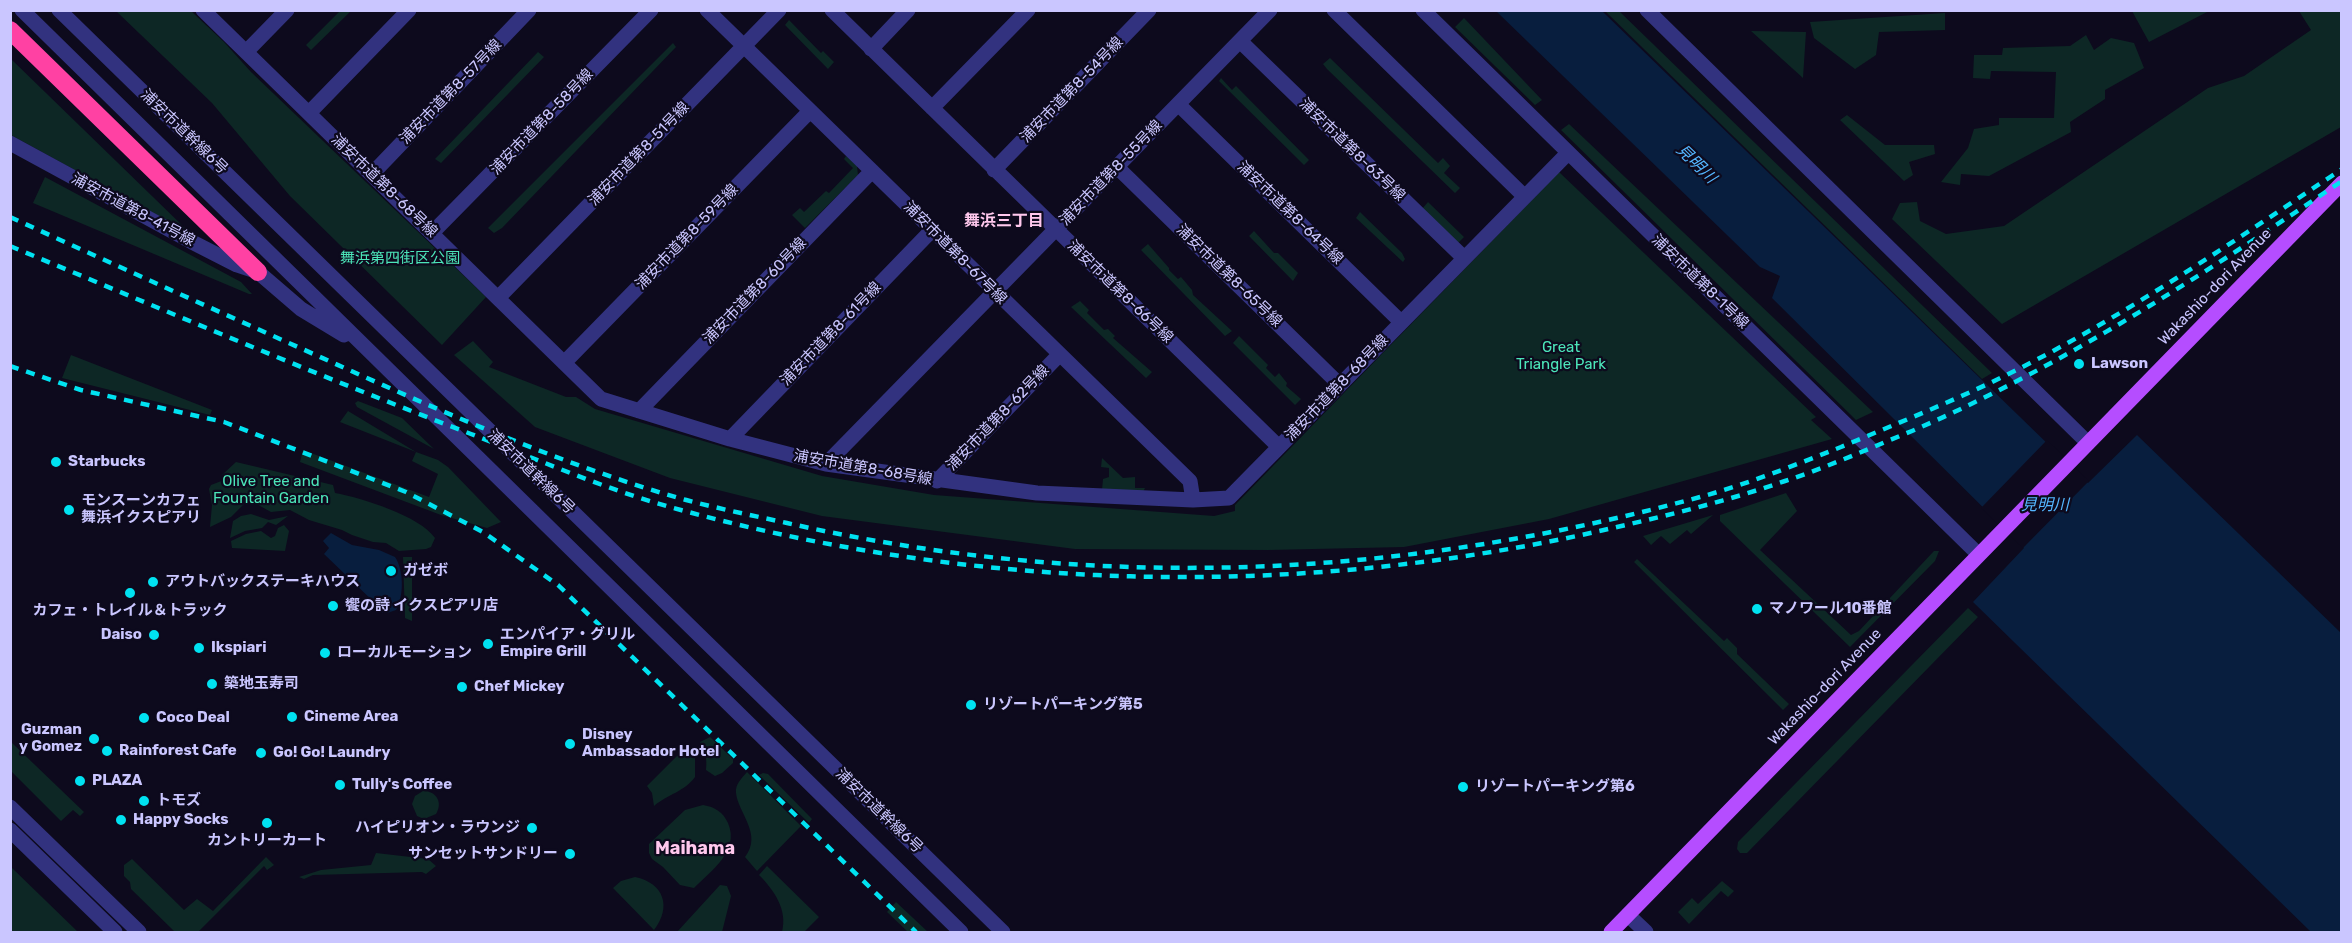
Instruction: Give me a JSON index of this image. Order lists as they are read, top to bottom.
{
  "streets": {
    "main road": ["Wakashio-dori Avenue"],
    "street": [
      "浦安市道第8-54号線",
      "浦安市道第8-57号線",
      "浦安市道第8-58号線",
      "浦安市道幹線6号",
      "浦安市道第8-63号線",
      "浦安市道第8-51号線",
      "浦安市道第8-55号線",
      "浦安市道第8-68号線",
      "浦安市道第8-41号線",
      "浦安市道第8-64号線",
      "浦安市道第8-59号線",
      "浦安市道第8-67号線",
      "浦安市道第8-65号線",
      "浦安市道第8-1号線",
      "浦安市道第8-60号線",
      "浦安市道第8-66号線",
      "浦安市道第8-61号線",
      "浦安市道第8-62号線"
    ]
  },
  "crossings": [
    ["浦安市道第8-54号線", "浦安市道第8-66号線"],
    ["浦安市道第8-57号線", "浦安市道第8-68号線"],
    ["浦安市道第8-58号線", "浦安市道第8-68号線"],
    ["浦安市道第8-63号線", "浦安市道第8-55号線"],
    ["浦安市道第8-63号線", "浦安市道第8-68号線"],
    ["浦安市道第8-51号線", "浦安市道第8-68号線"],
    ["浦安市道第8-51号線", "浦安市道第8-67号線"],
    ["浦安市道第8-55号線", "浦安市道第8-68号線"],
    ["浦安市道第8-55号線", "浦安市道第8-64号線"],
    ["浦安市道第8-55号線", "浦安市道第8-67号線"],
    ["浦安市道第8-55号線", "浦安市道第8-65号線"],
    ["浦安市道第8-55号線", "浦安市道第8-66号線"],
    ["浦安市道第8-68号線", "浦安市道第8-64号線"],
    ["浦安市道第8-68号線", "浦安市道第8-59号線"],
    ["浦安市道第8-68号線", "浦安市道第8-67号線"],
    ["浦安市道第8-68号線", "浦安市道第8-65号線"],
    ["浦安市道第8-68号線", "浦安市道第8-1号線"],
    ["浦安市道第8-68号線", "浦安市道第8-60号線"],
    ["浦安市道第8-68号線", "浦安市道第8-66号線"],
    ["浦安市道第8-68号線", "浦安市道第8-61号線"],
    ["浦安市道第8-68号線", "浦安市道第8-62号線"],
    ["浦安市道第8-59号線", "浦安市道第8-67号線"],
    ["浦安市道第8-67号線", "浦安市道第8-60号線"],
    ["浦安市道第8-67号線", "浦安市道第8-61号線"],
    ["浦安市道第8-67号線", "浦安市道第8-62号線"],
    ["浦安市道第8-1号線", "Wakashio-dori Avenue"]
  ],
  "districts": ["舞浜三丁目", "Maihama"],
  "water": ["見明川"],
  "parks": ["舞浜第四街区公園", "Great Triangle Park", "Olive Tree and Fountain Garden"],
  "places": [
    "Lawson",
    "Starbucks",
    "モンスーンカフェ 舞浜イクスピアリ",
    "ガゼボ",
    "アウトバックステーキハウス",
    "カフェ・トレイル＆トラック",
    "饗の詩 イクスピアリ店",
    "マノワール10番館",
    "Daiso",
    "エンパイア・グリル Empire Grill",
    "Ikspiari",
    "ローカルモーション",
    "築地玉寿司",
    "Chef Mickey",
    "リゾートパーキング第5",
    "Cineme Area",
    "Coco Deal",
    "Guzman y Gomez",
    "Disney Ambassador Hotel",
    "Rainforest Cafe",
    "Go! Go! Laundry",
    "PLAZA",
    "Tully's Coffee",
    "リゾートパーキング第6",
    "トモズ",
    "Happy Socks",
    "カントリーカート",
    "ハイピリオン・ラウンジ",
    "サンセットサンドリー"
  ]
}
